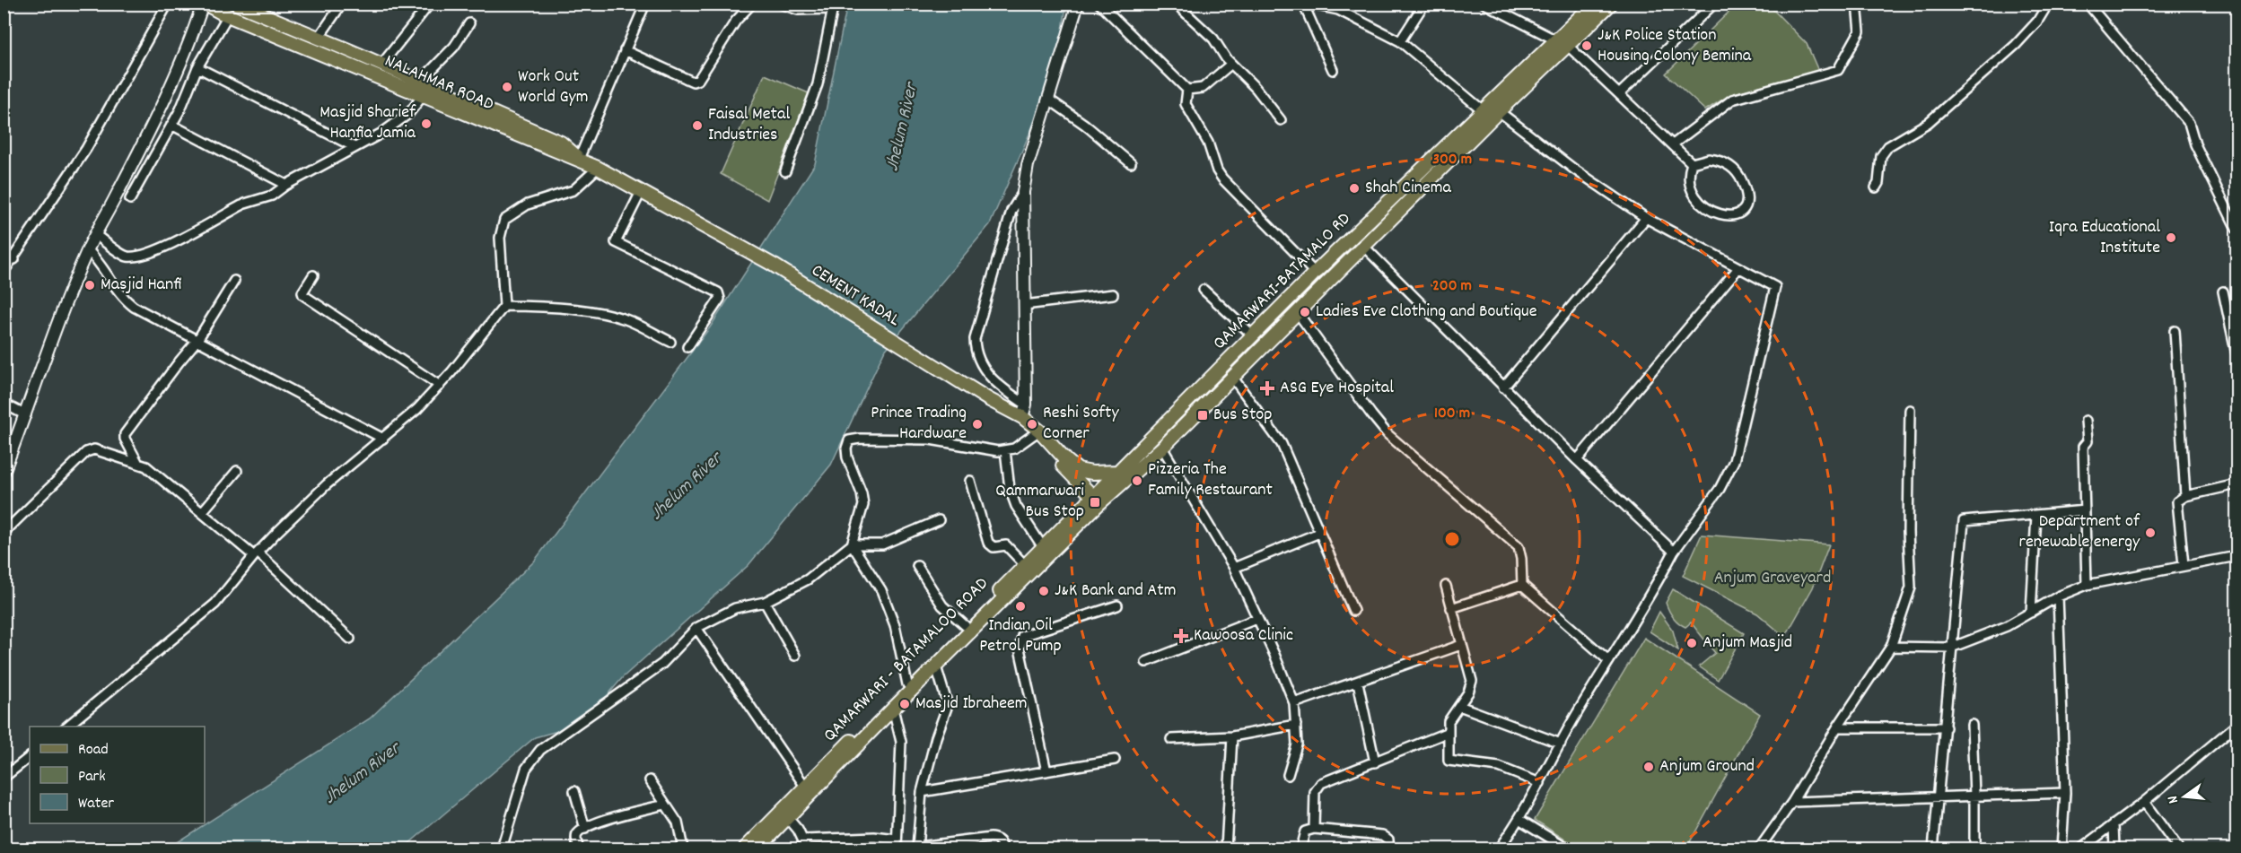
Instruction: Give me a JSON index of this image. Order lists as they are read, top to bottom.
{
  "streets": {
    "main road": [
      "NALAHMAR ROAD",
      "QAMARWARI-BATAMALO RD",
      "CEMENT KADAL",
      "QAMARWARI - BATAMALOO ROAD"
    ]
  },
  "crossings": [
    ["NALAHMAR ROAD", "CEMENT KADAL"],
    ["QAMARWARI-BATAMALO RD", "QAMARWARI - BATAMALOO ROAD"]
  ],
  "water": ["Jhelum River"],
  "parks": ["Anjum Graveyard"],
  "places": {
    "other": [
      "J&K Police Station Housing Colony Bemina",
      "Work Out World Gym",
      "Masjid Sharief Hanfia Jamia",
      "Faisal Metal Industries",
      "Shah Cinema",
      "Iqra Educational Institute",
      "Masjid Hanfi",
      "Ladies Eve Clothing and Boutique",
      "Prince Trading Hardware",
      "Reshi Softy Corner",
      "Pizzeria The Family Restaurant",
      "Department of renewable energy",
      "J&K Bank and Atm",
      "Indian Oil Petrol Pump",
      "Anjum Masjid",
      "Masjid Ibraheem",
      "Anjum Ground"
    ],
    "health": ["ASG Eye Hospital", "Kawoosa Clinic"],
    "transit": ["Bus Stop", "Qammarwari Bus Stop"]
  },
  "legend": ["Road", "Park", "Water"],
  "north": "left",
  "rings": ["300 m", "200 m", "100 m"]
}
